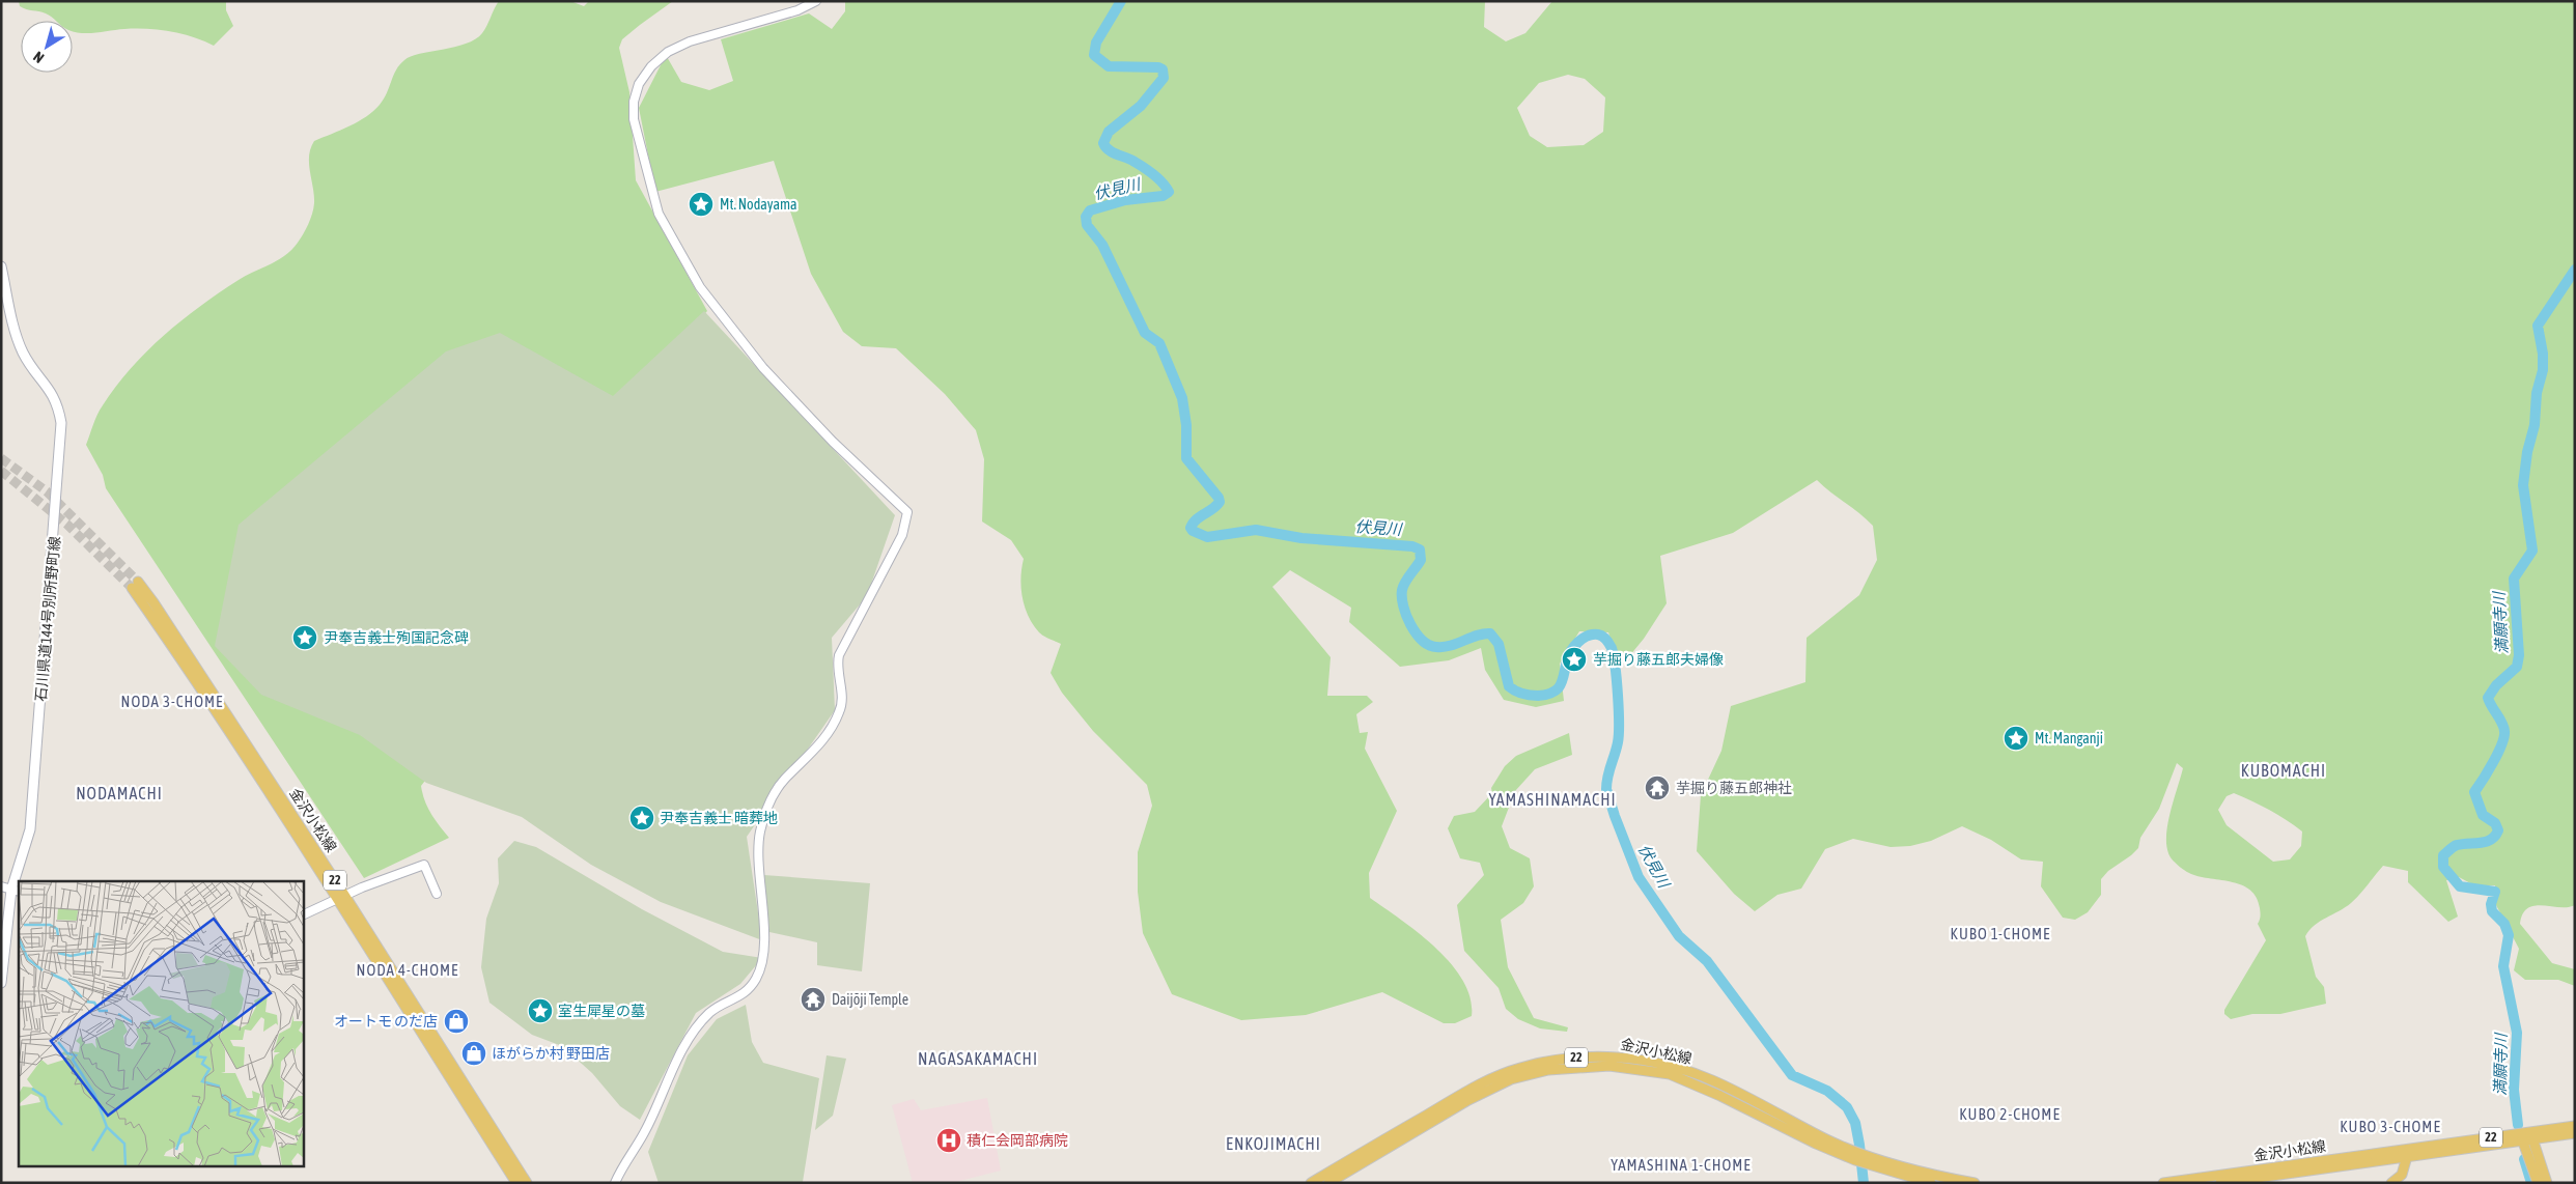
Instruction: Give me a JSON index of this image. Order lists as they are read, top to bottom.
{
  "streets": {
    "main road": ["石川県道144号別所野町線", "金沢小松線", "22"]
  },
  "crossings": [
    ["金沢小松線", "22"]
  ],
  "districts": [
    "NODA 3-CHOME",
    "KUBOMACHI",
    "NODAMACHI",
    "YAMASHINAMACHI",
    "KUBO 1-CHOME",
    "NODA 4-CHOME",
    "NAGASAKAMACHI",
    "KUBO 2-CHOME",
    "KUBO 3-CHOME",
    "ENKOJIMACHI",
    "YAMASHINA 1-CHOME"
  ],
  "water": ["伏見川", "満願寺川"],
  "places": {
    "place": [
      "Mt. Nodayama",
      "尹奉吉義士殉国記念碑",
      "芋掘り藤五郎夫婦像",
      "Mt. Manganji",
      "尹奉吉義士 暗葬地",
      "室生犀星の墓"
    ],
    "temple": ["芋掘り藤五郎神社", "Daijōji Temple"],
    "shop": ["オートモ のだ店", "ほがらか村 野田店"],
    "hospital": ["積仁会岡部病院"]
  },
  "north": "bottom left"
}
